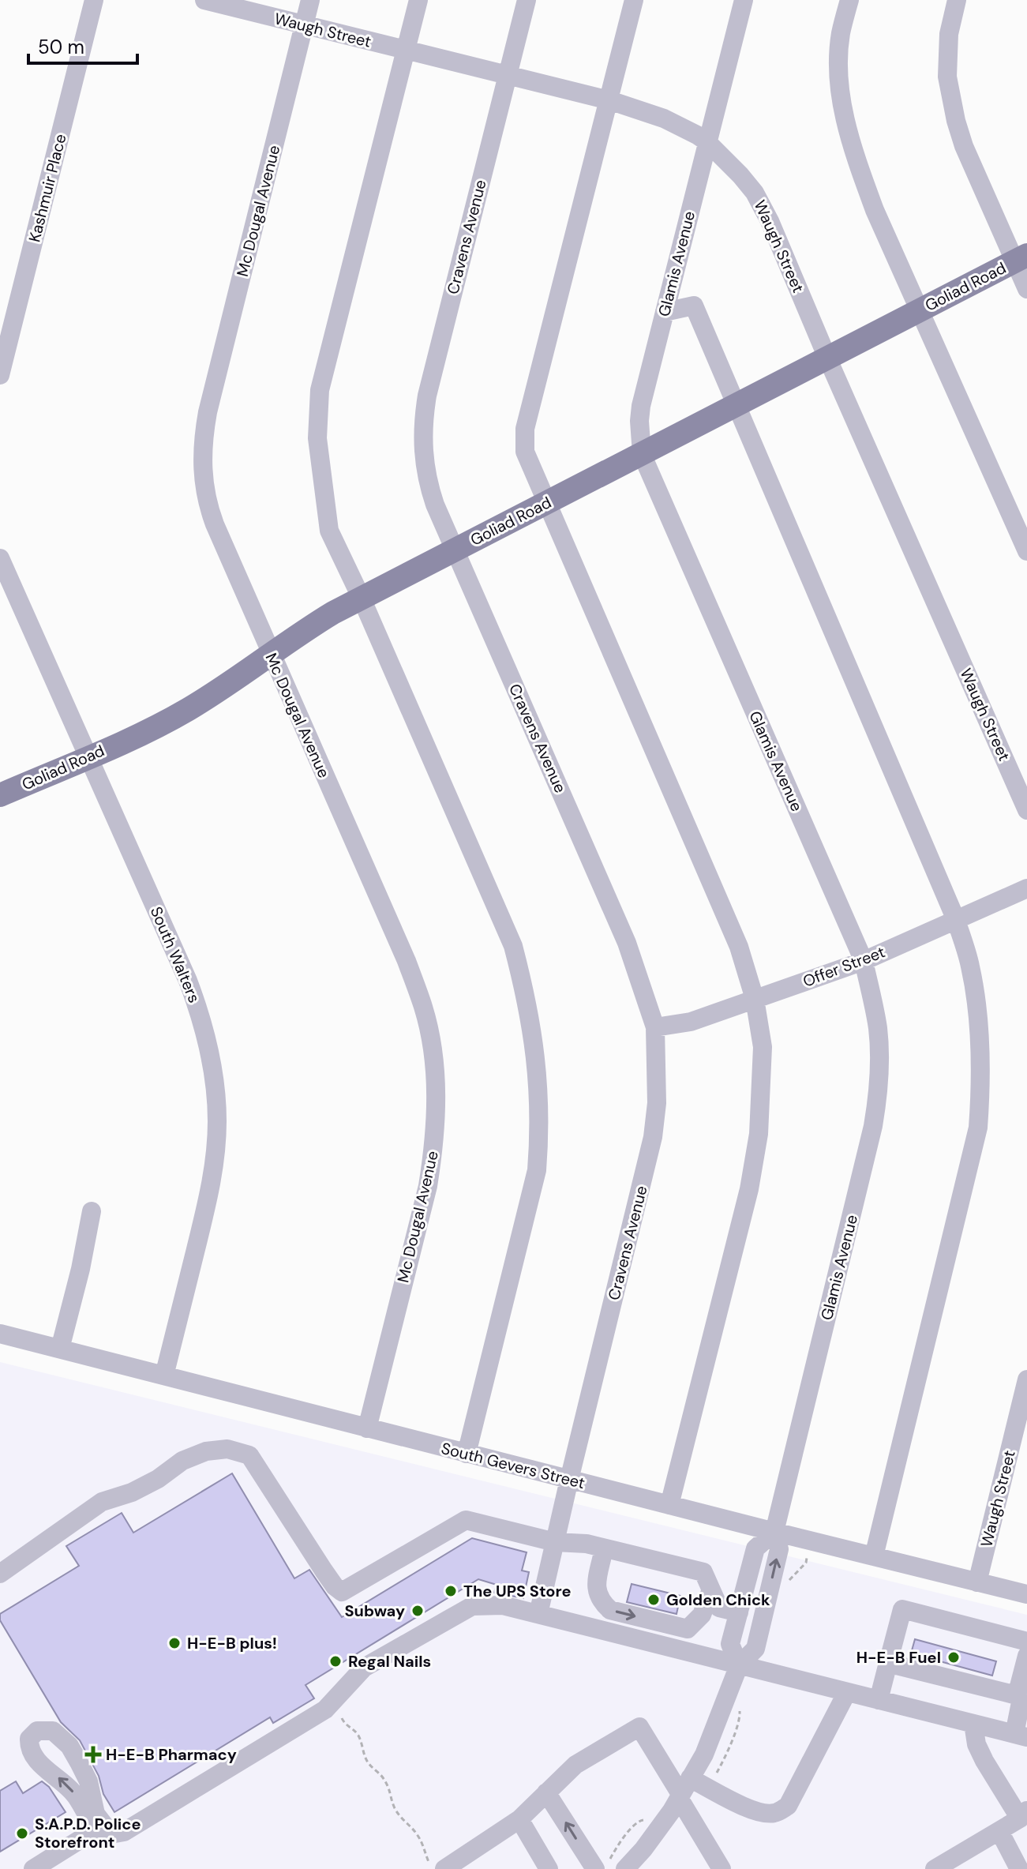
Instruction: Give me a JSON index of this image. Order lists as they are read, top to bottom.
{
  "streets": {
    "main road": ["Goliad Road"],
    "street": [
      "Waugh Street",
      "Kashmuir Place",
      "Mc Dougal Avenue",
      "Cravens Avenue",
      "Glamis Avenue",
      "South Walters",
      "Offer Street",
      "South Gevers Street"
    ]
  },
  "crossings": [
    ["Waugh Street", "Mc Dougal Avenue"],
    ["Waugh Street", "Cravens Avenue"],
    ["Waugh Street", "Glamis Avenue"],
    ["Waugh Street", "Goliad Road"],
    ["Waugh Street", "South Gevers Street"],
    ["Mc Dougal Avenue", "Goliad Road"],
    ["Mc Dougal Avenue", "South Gevers Street"],
    ["Cravens Avenue", "Goliad Road"],
    ["Cravens Avenue", "Offer Street"],
    ["Cravens Avenue", "South Gevers Street"],
    ["Glamis Avenue", "Goliad Road"],
    ["Glamis Avenue", "Offer Street"],
    ["Glamis Avenue", "South Gevers Street"],
    ["Goliad Road", "South Walters"],
    ["South Walters", "South Gevers Street"]
  ],
  "places": {
    "other": [
      "The UPS Store",
      "Golden Chick",
      "Subway",
      "H-E-B plus!",
      "H-E-B Fuel",
      "Regal Nails",
      "S.A.P.D. Police Storefront"
    ],
    "health": ["H-E-B Pharmacy"]
  },
  "scale_bar": "50 m"
}
